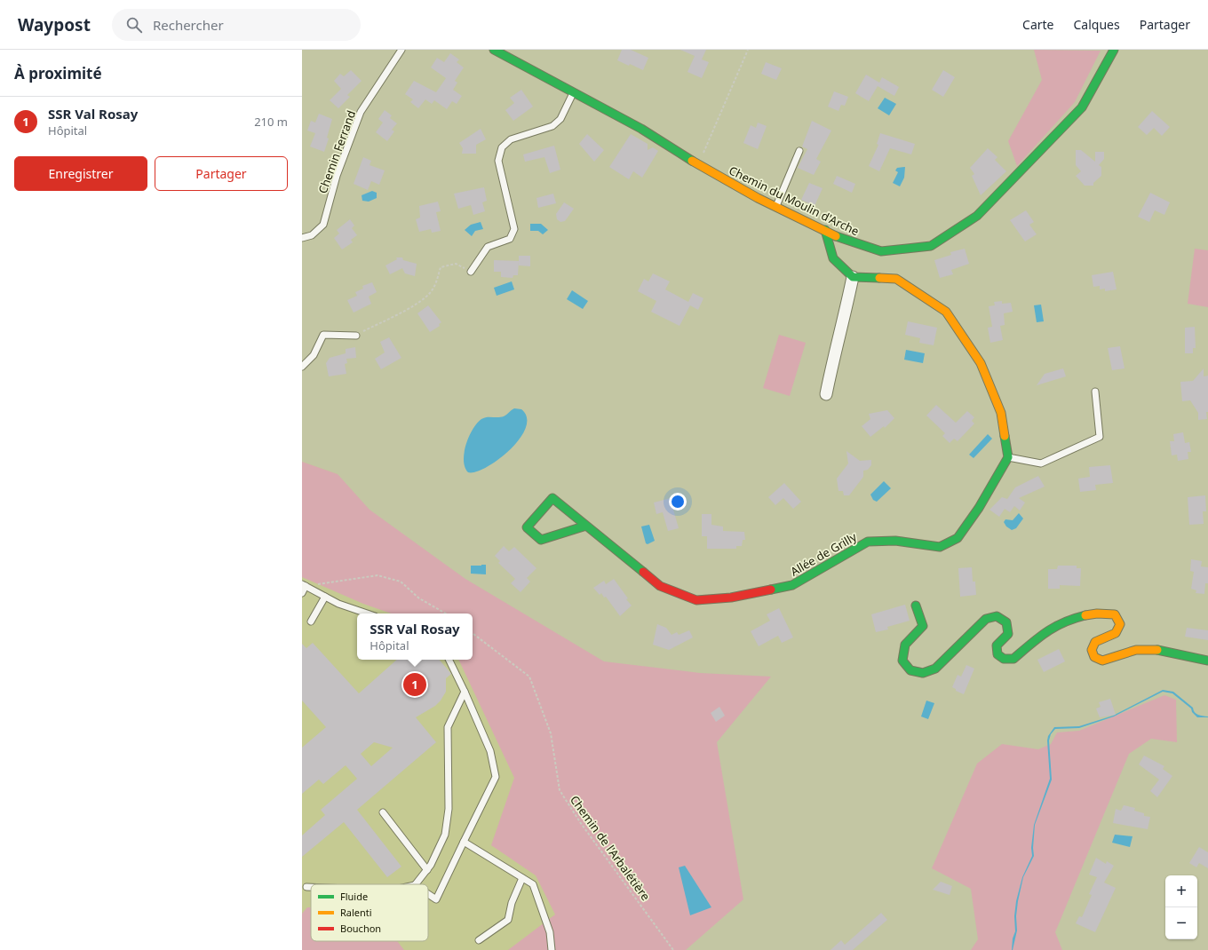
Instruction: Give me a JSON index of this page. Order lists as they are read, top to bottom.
{
  "streets": {
    "street": ["Chemin du Moulin d'Arche", "Allée de Grilly"],
    "lane": ["Chemin Ferrand"],
    "path": ["Chemin de l'Arbalétière"]
  },
  "legend": ["Fluide", "Ralenti", "Bouchon"],
  "page": {
    "header": "Waypost",
    "search": "Rechercher",
    "nav": ["Carte", "Calques", "Partager"],
    "heading": "À proximité",
    "list": [
      {
        "mark": "1",
        "name": "SSR Val Rosay",
        "note": "Hôpital",
        "value": "210 m"
      }
    ],
    "buttons": ["Enregistrer", "Partager"],
    "popup": ["SSR Val Rosay", "Hôpital"],
    "pins": "1",
    "map_buttons": ["+", "−"]
  }
}
